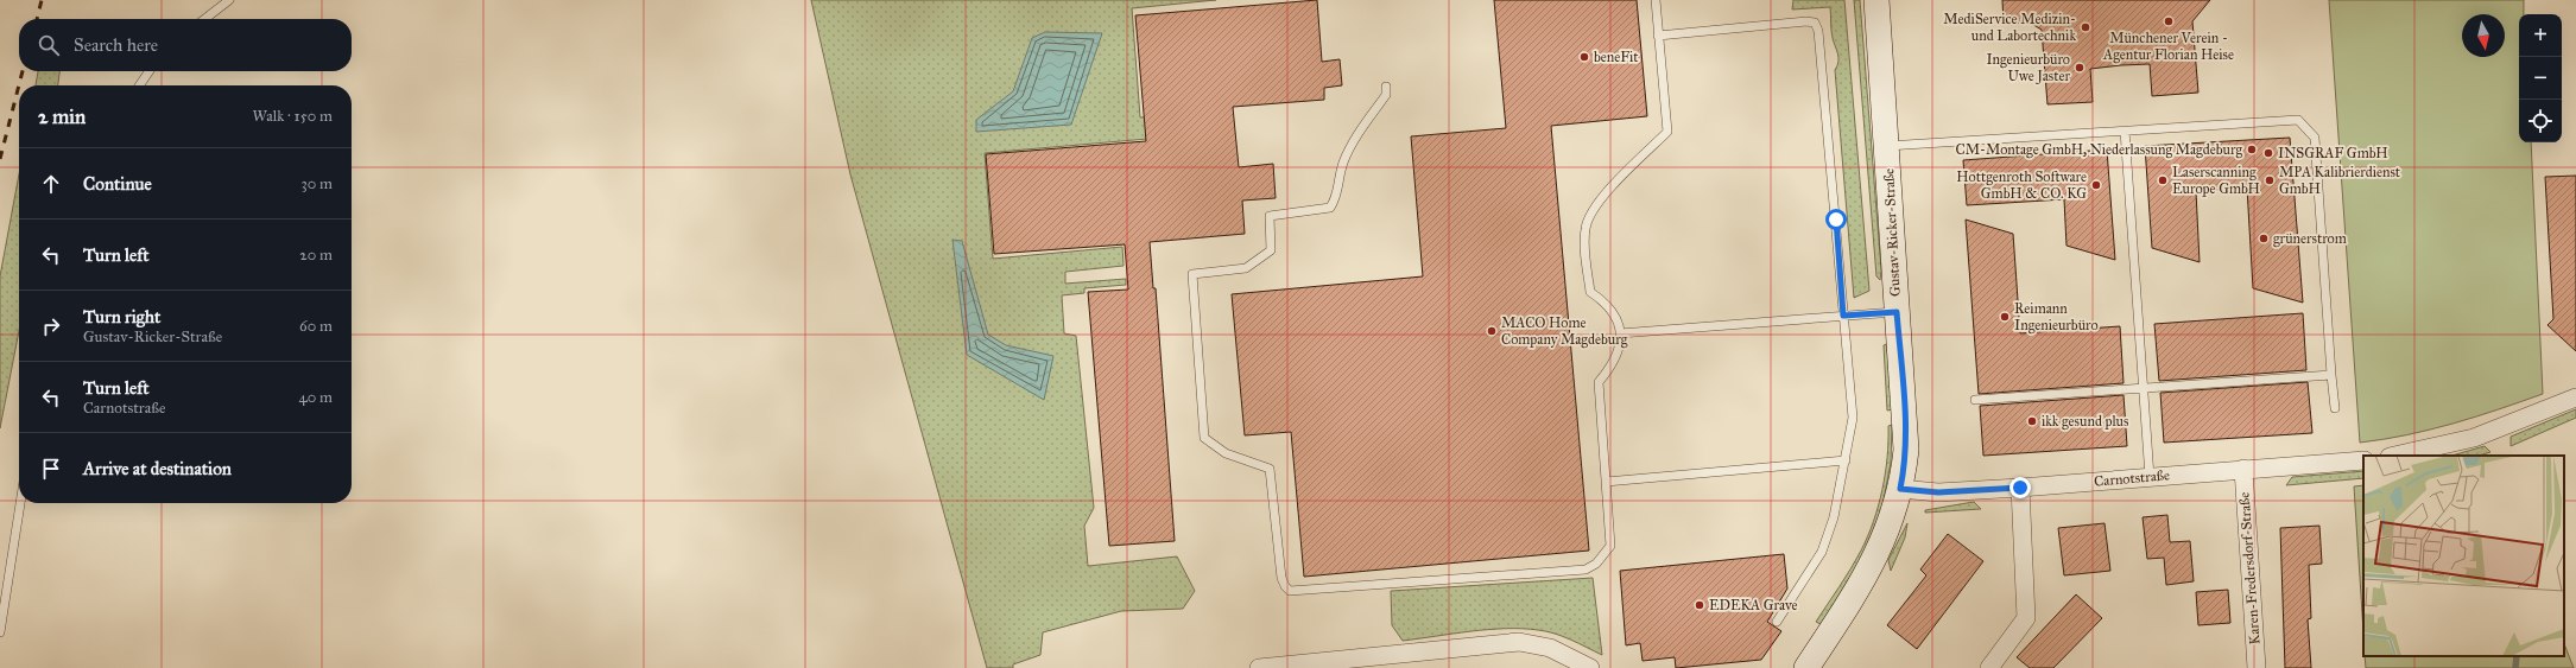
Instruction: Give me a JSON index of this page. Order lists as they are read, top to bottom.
{
  "streets": {
    "street": ["Gustav-Ricker-Straße", "Carnotstraße", "Karen-Fredersdorf-Straße"]
  },
  "crossings": [
    ["Gustav-Ricker-Straße", "Carnotstraße"],
    ["Carnotstraße", "Karen-Fredersdorf-Straße"]
  ],
  "places": [
    "Münchener Verein - Agentur Florian Heise",
    "MediService Medizin- und Labortechnik",
    "beneFit",
    "Ingenieurbüro Uwe Jaster",
    "CM-Montage GmbH, Niederlassung Magdeburg",
    "INSGRAF GmbH",
    "Laserscanning Europe GmbH",
    "MPA Kalibrierdienst GmbH",
    "Hottgenroth Software GmbH & CO. KG",
    "grünerstrom",
    "Reimann Ingenieurbüro",
    "MACO Home Company Magdeburg",
    "ikk gesund plus",
    "EDEKA Grave"
  ],
  "north": "bottom",
  "page": {
    "map_buttons": ["+", "−"],
    "search": "Search here",
    "heading": ["2 min", "Walk · 150 m"],
    "list": [
      ["Continue", "30 m"],
      ["Turn left", "20 m"],
      ["Turn right", "Gustav-Ricker-Straße", "60 m"],
      ["Turn left", "Carnotstraße", "40 m"],
      "Arrive at destination"
    ]
  }
}
